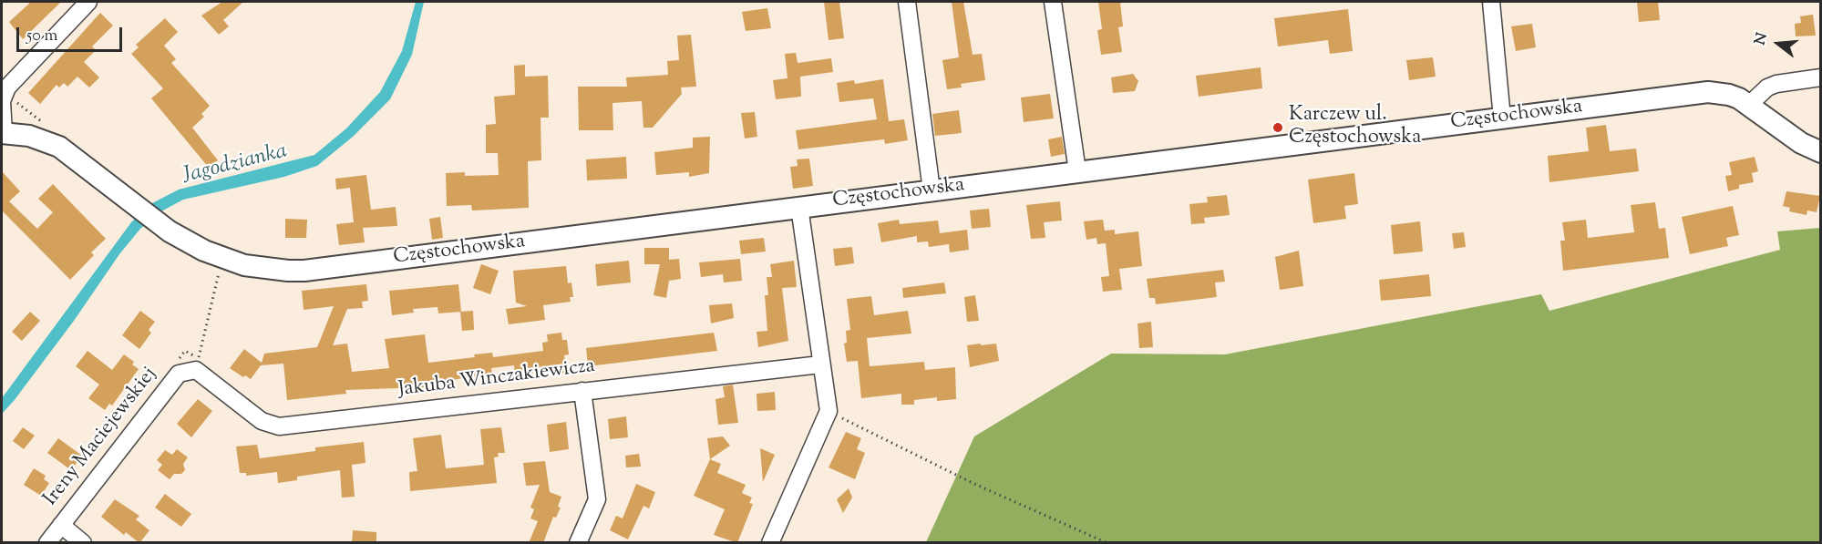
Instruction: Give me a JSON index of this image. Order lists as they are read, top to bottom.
{
  "streets": {
    "main road": ["Częstochowska"],
    "street": ["Jakuba Winczakiewicza", "Ireny Maciejewskiej"]
  },
  "crossings": [
    ["Jakuba Winczakiewicza", "Ireny Maciejewskiej"]
  ],
  "water": ["Jagodzianka"],
  "places": ["Karczew ul. Częstochowska"],
  "scale_bar": "50 m",
  "north": "left"
}
